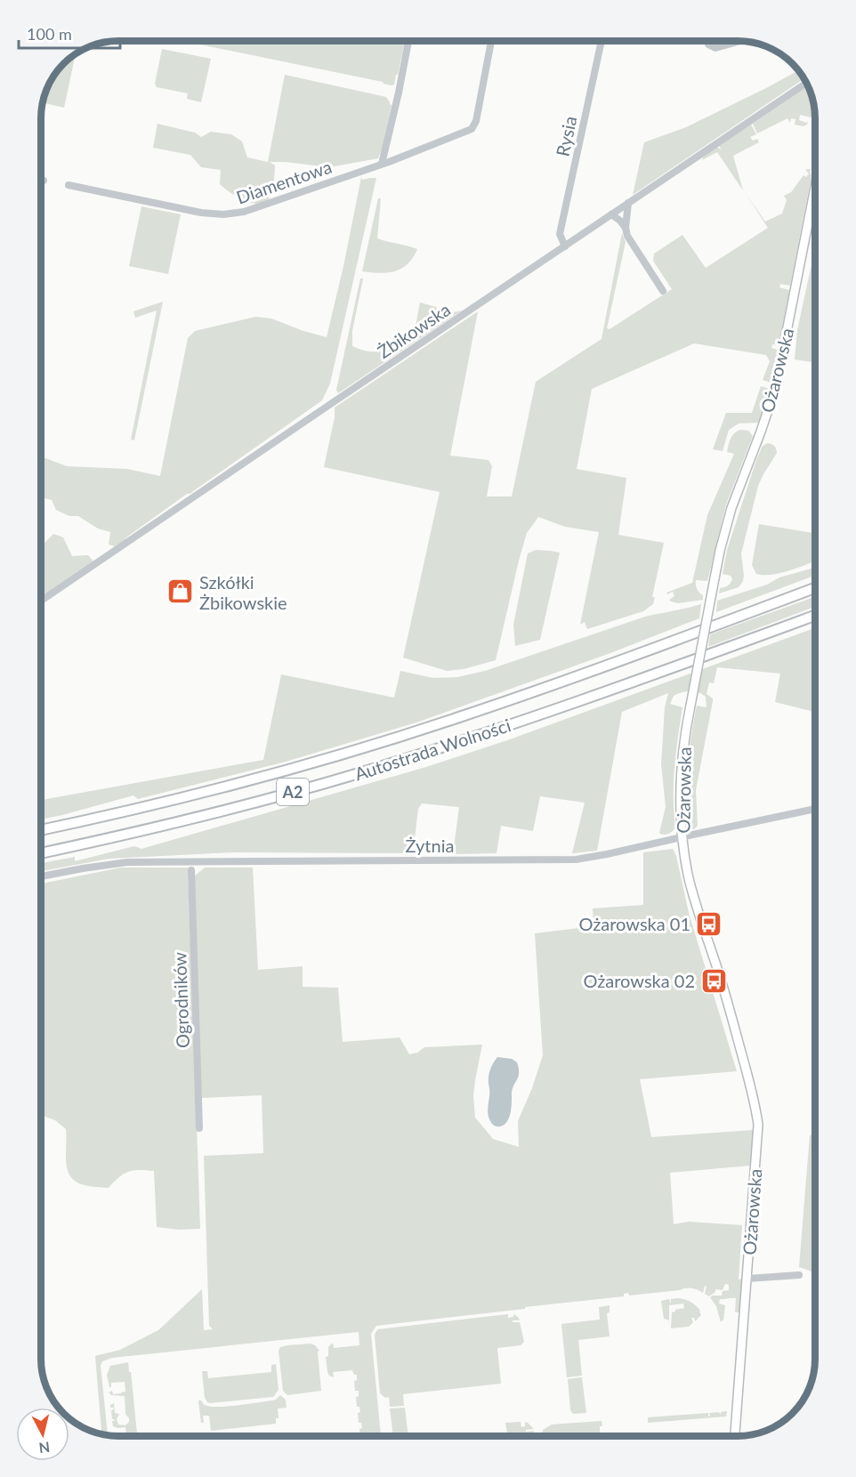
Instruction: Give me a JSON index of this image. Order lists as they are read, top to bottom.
{
  "streets": {
    "highway": ["Autostrada Wolności", "A2"],
    "main road": ["Ożarowska"],
    "street": [
      "Rysia",
      "Diamentowa",
      "Żbikowska",
      "Żytnia",
      "Ogrodników"
    ]
  },
  "crossings": [
    ["Rysia", "Żbikowska"],
    ["Ożarowska", "Żytnia"]
  ],
  "places": {
    "shop": ["Szkółki Żbikowskie"],
    "bus stop": ["Ożarowska 01", "Ożarowska 02"]
  },
  "scale_bar": "100 m",
  "north": "bottom"
}
